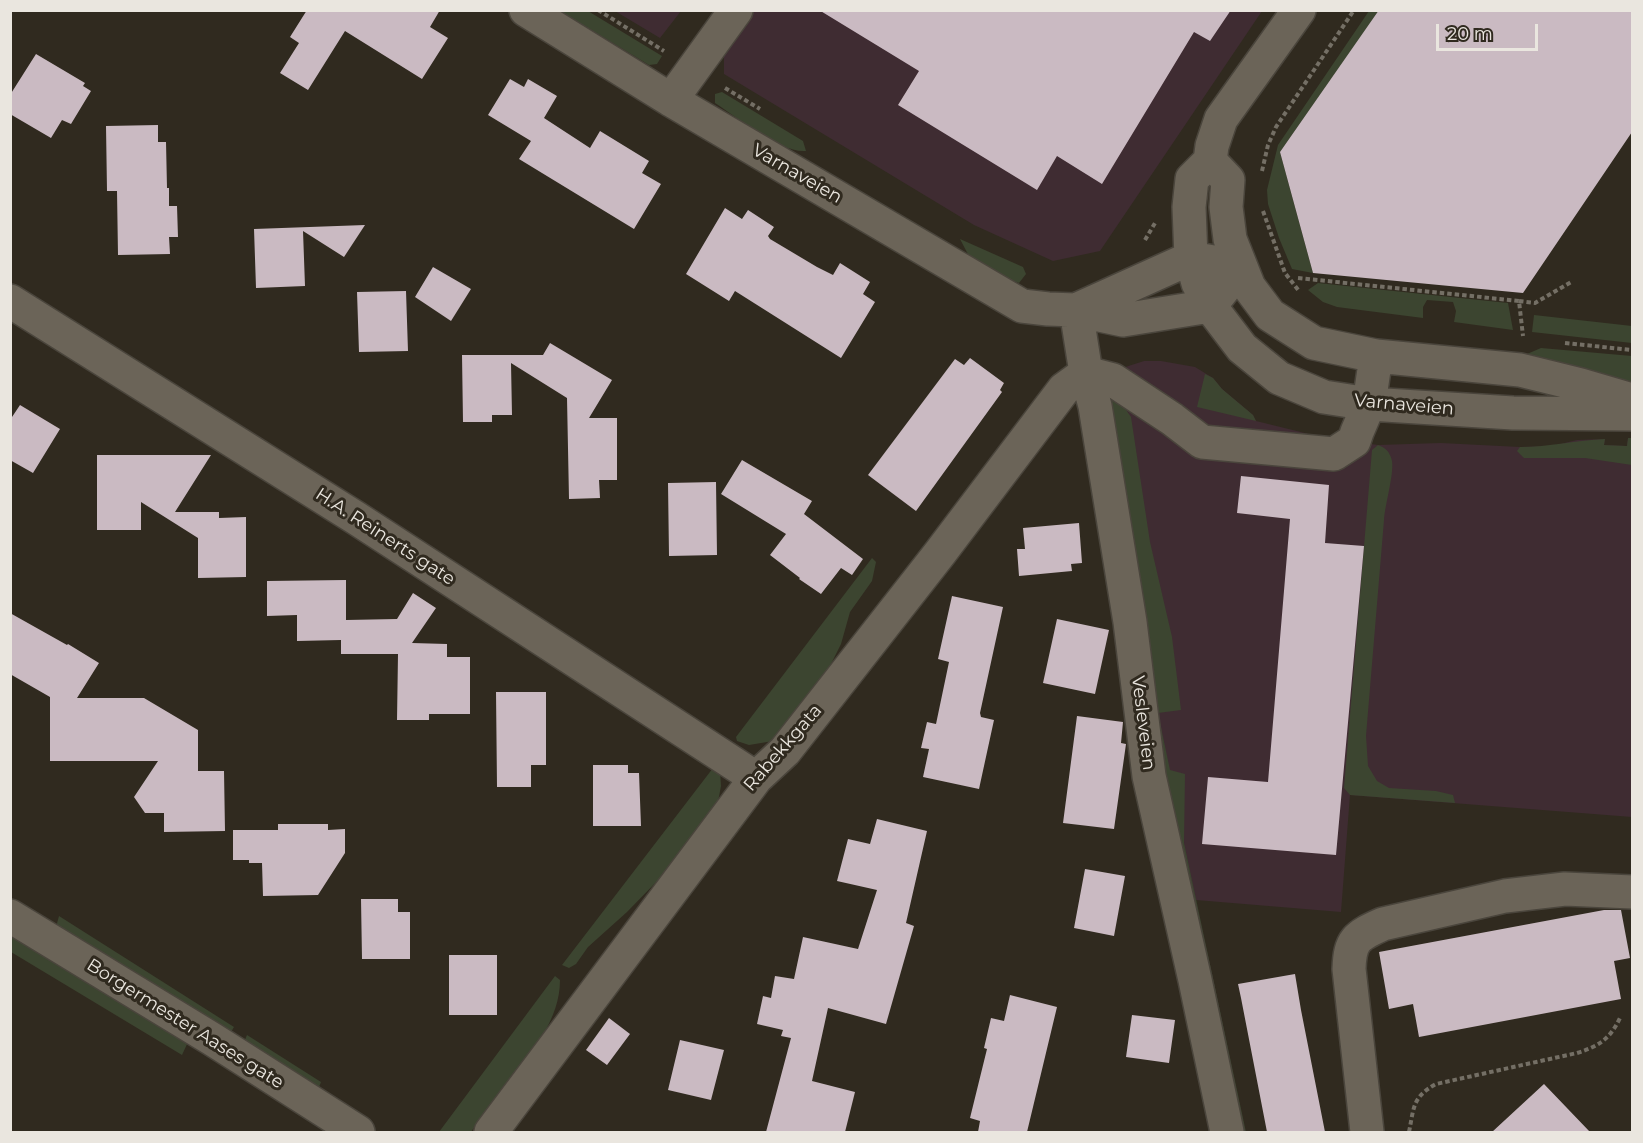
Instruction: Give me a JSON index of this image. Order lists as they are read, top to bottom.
{
  "streets": {
    "street": [
      "Varnaveien",
      "H.A. Reinerts gate",
      "Vesleveien",
      "Rabekkgata",
      "Borgermester Aases gate"
    ]
  },
  "crossings": [
    ["Varnaveien", "Vesleveien"],
    ["H.A. Reinerts gate", "Rabekkgata"],
    ["Vesleveien", "Rabekkgata"]
  ],
  "scale_bar": "20 m"
}
